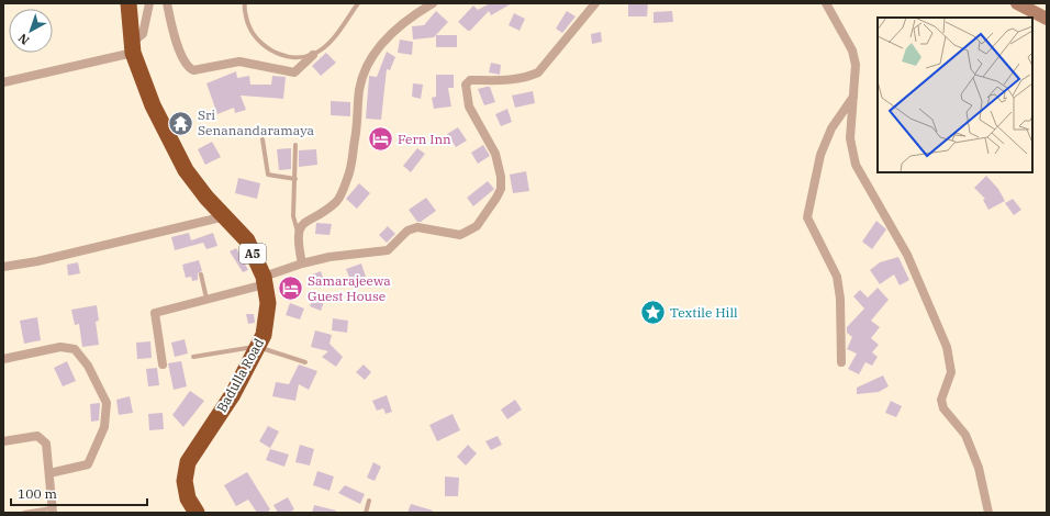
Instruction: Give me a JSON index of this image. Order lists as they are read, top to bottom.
{
  "streets": {
    "highway": ["A5", "Badulla Road"]
  },
  "places": {
    "temple": ["Sri Senanandaramaya"],
    "hotel": ["Fern Inn", "Samarajeewa Guest House"],
    "place": ["Textile Hill"]
  },
  "scale_bar": "100 m",
  "north": "bottom left"
}
